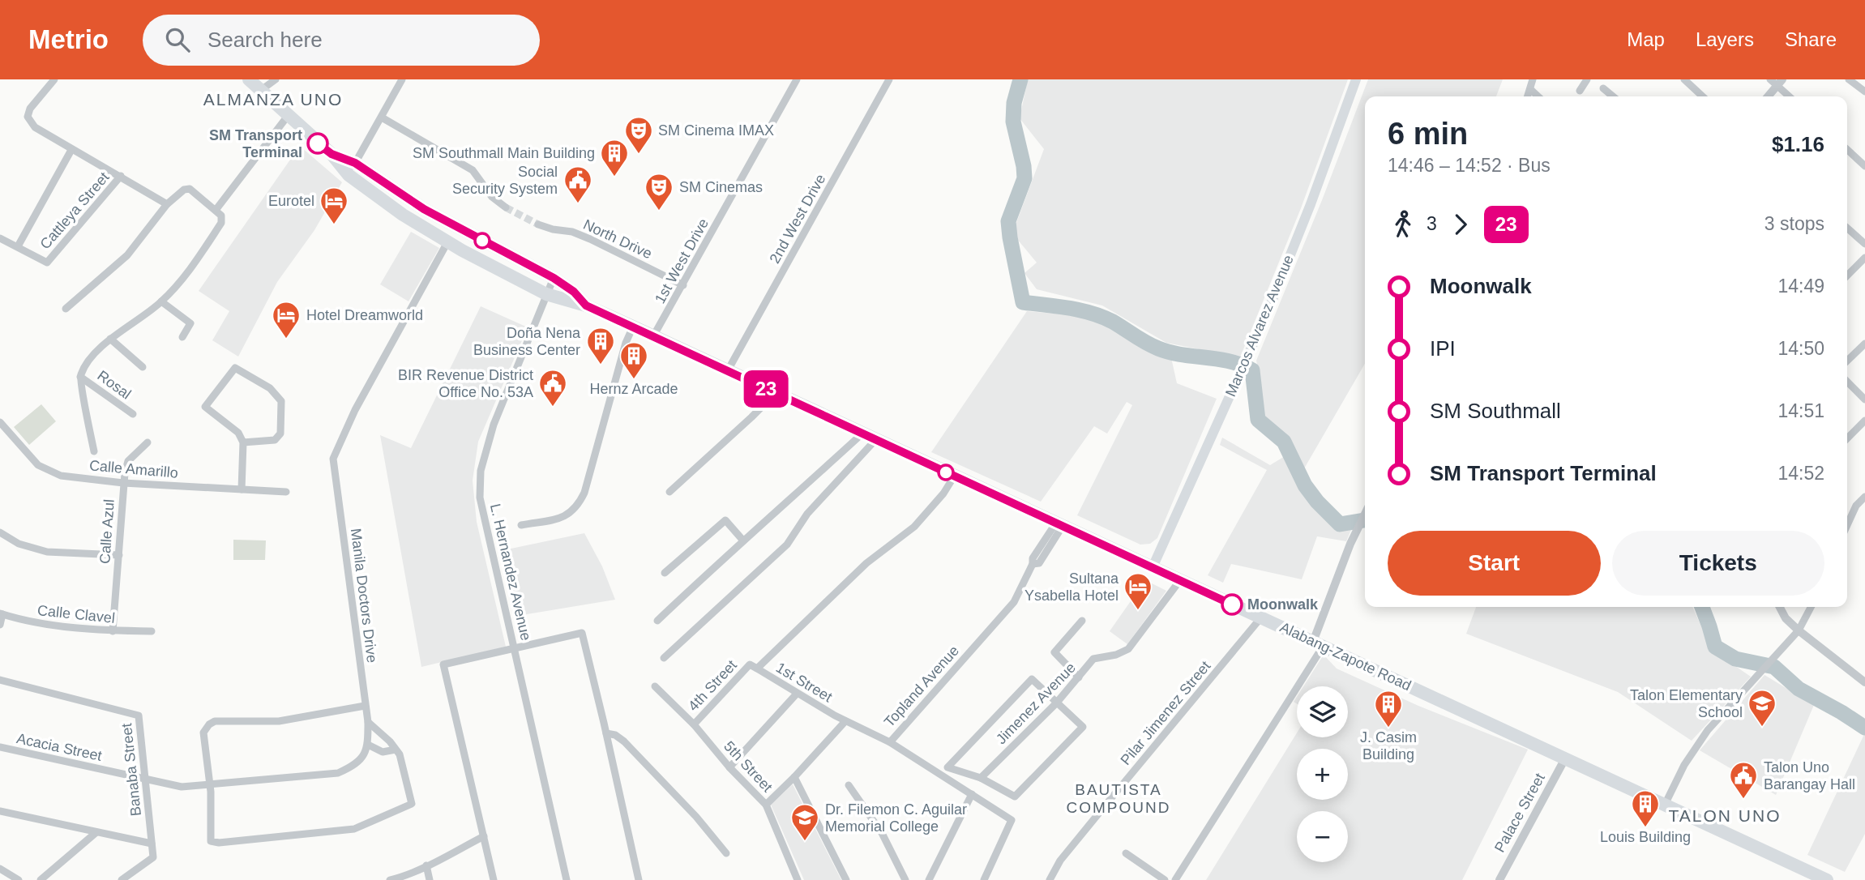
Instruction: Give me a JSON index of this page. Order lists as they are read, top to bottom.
{
  "streets": {
    "highway": ["Alabang-Zapote Road"],
    "main road": ["Marcos Alvarez Avenue"],
    "street": [
      "Cattleya Street",
      "2nd West Drive",
      "North Drive",
      "1st West Drive",
      "Rosal",
      "Calle Amarillo",
      "Calle Azul",
      "L. Hernandez Avenue",
      "Manila Doctors Drive",
      "Calle Clavel",
      "1st Street",
      "4th Street",
      "Topland Avenue",
      "Jimenez Avenue",
      "Pilar Jimenez Street",
      "Acacia Street",
      "5th Street",
      "Banaba Street",
      "Palace Street"
    ]
  },
  "crossings": [
    ["2nd West Drive", "Alabang-Zapote Road"],
    ["North Drive", "1st West Drive"],
    ["1st West Drive", "Alabang-Zapote Road"],
    ["Marcos Alvarez Avenue", "Alabang-Zapote Road"],
    ["Calle Amarillo", "Calle Azul"],
    ["Calle Azul", "Calle Clavel"],
    ["L. Hernandez Avenue", "Alabang-Zapote Road"],
    ["Manila Doctors Drive", "Alabang-Zapote Road"],
    ["Alabang-Zapote Road", "Topland Avenue"],
    ["Alabang-Zapote Road", "Jimenez Avenue"],
    ["Alabang-Zapote Road", "Pilar Jimenez Street"],
    ["Alabang-Zapote Road", "Palace Street"],
    ["1st Street", "4th Street"],
    ["1st Street", "Topland Avenue"],
    ["4th Street", "5th Street"],
    ["Acacia Street", "Banaba Street"]
  ],
  "districts": ["ALMANZA UNO", "BAUTISTA COMPOUND", "TALON UNO"],
  "places": {
    "other": ["SM Transport Terminal", "Moonwalk"],
    "theatre": ["SM Cinema IMAX", "SM Cinemas"],
    "building": [
      "SM Southmall Main Building",
      "Doña Nena Business Center",
      "Hernz Arcade",
      "J. Casim Building",
      "Louis Building"
    ],
    "public building": ["Social Security System", "BIR Revenue District Office No. 53A", "Talon Uno Barangay Hall"],
    "hotel": ["Eurotel", "Hotel Dreamworld", "Sultana Ysabella Hotel"],
    "school or university": ["Talon Elementary School", "Dr. Filemon C. Aguilar Memorial College"]
  },
  "lines": ["bus line 23"],
  "page": {
    "header": "Metrio",
    "search": "Search here",
    "nav": ["Map", "Layers", "Share"],
    "on_map": "23",
    "heading": ["6 min", "14:46 – 14:52 · Bus", "$1.16"],
    "legs": ["3", "23", "3 stops"],
    "list": [
      {
        "name": "Moonwalk",
        "value": "14:49"
      },
      {
        "name": "IPI",
        "value": "14:50"
      },
      {
        "name": "SM Southmall",
        "value": "14:51"
      },
      {
        "name": "SM Transport Terminal",
        "value": "14:52"
      }
    ],
    "buttons": ["Start", "Tickets"],
    "map_buttons": ["+", "−"]
  }
}
